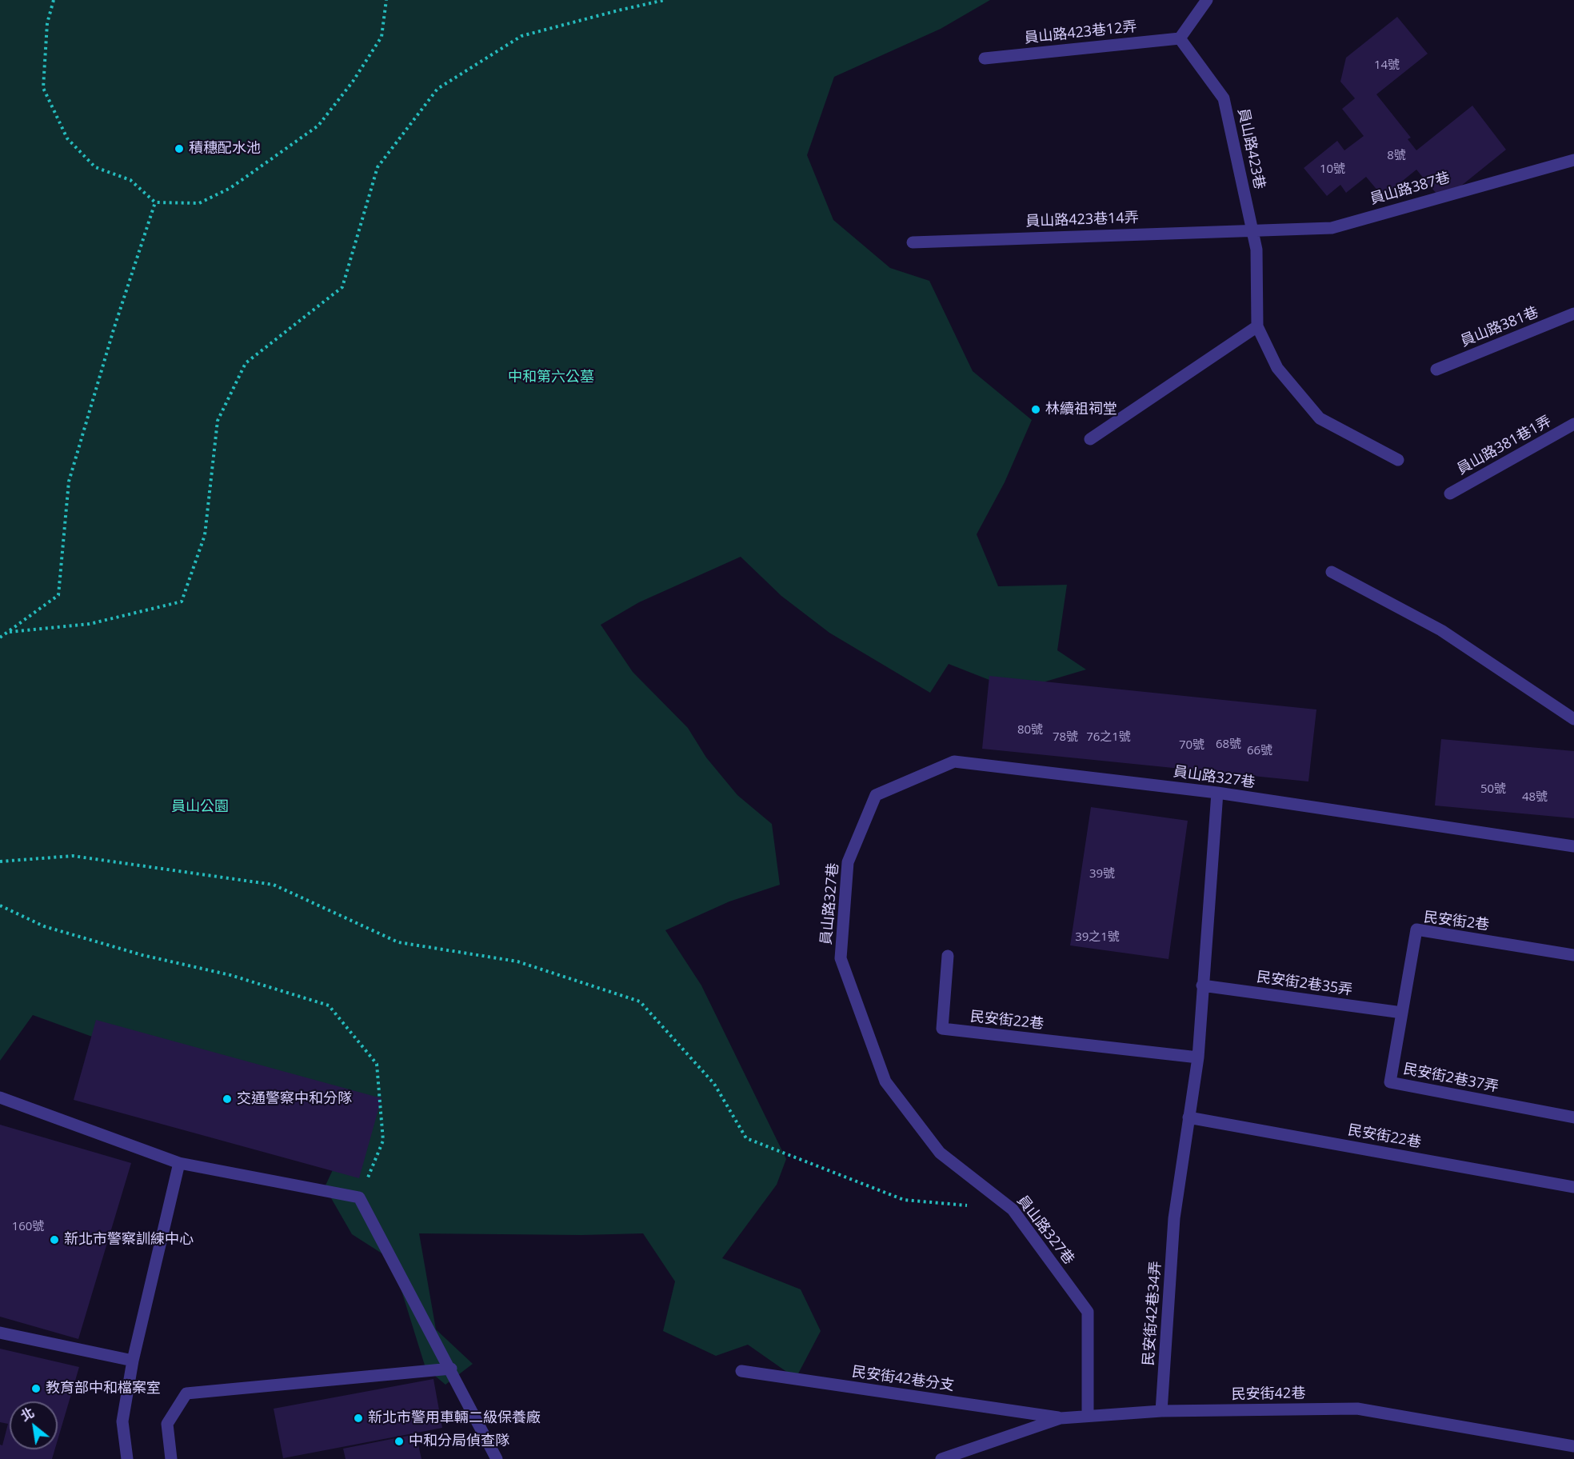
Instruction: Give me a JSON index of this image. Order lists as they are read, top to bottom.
{
  "streets": {
    "street": [
      "員山路423巷12弄",
      "員山路423巷",
      "員山路387巷",
      "員山路423巷14弄",
      "員山路381巷",
      "員山路381巷1弄",
      "員山路327巷",
      "民安街2巷",
      "民安街2巷35弄",
      "民安街22巷",
      "民安街2巷37弄",
      "民安街42巷34弄",
      "民安街42巷分支",
      "民安街42巷"
    ]
  },
  "crossings": [
    ["員山路423巷12弄", "員山路423巷"],
    ["員山路423巷", "員山路387巷"],
    ["員山路423巷", "員山路423巷14弄"],
    ["員山路387巷", "員山路423巷14弄"],
    ["員山路327巷", "民安街42巷34弄"],
    ["員山路327巷", "民安街42巷"],
    ["民安街2巷", "民安街2巷35弄"],
    ["民安街2巷", "民安街2巷37弄"],
    ["民安街2巷35弄", "民安街2巷37弄"],
    ["民安街2巷35弄", "民安街42巷34弄"],
    ["民安街22巷", "民安街42巷34弄"],
    ["民安街42巷34弄", "民安街42巷"],
    ["民安街42巷分支", "民安街42巷"]
  ],
  "parks": ["中和第六公墓", "員山公園"],
  "places": [
    "積穗配水池",
    "林續祖祠堂",
    "交通警察中和分隊",
    "新北市警察訓練中心",
    "教育部中和檔案室",
    "新北市警用車輛二級保養廠",
    "中和分局偵查隊"
  ],
  "house_numbers": [
    "14號",
    "8號",
    "10號",
    "80號",
    "78號",
    "76之1號",
    "68號",
    "70號",
    "66號",
    "50號",
    "48號",
    "39號",
    "39之1號",
    "160號"
  ],
  "north": "top left"
}
